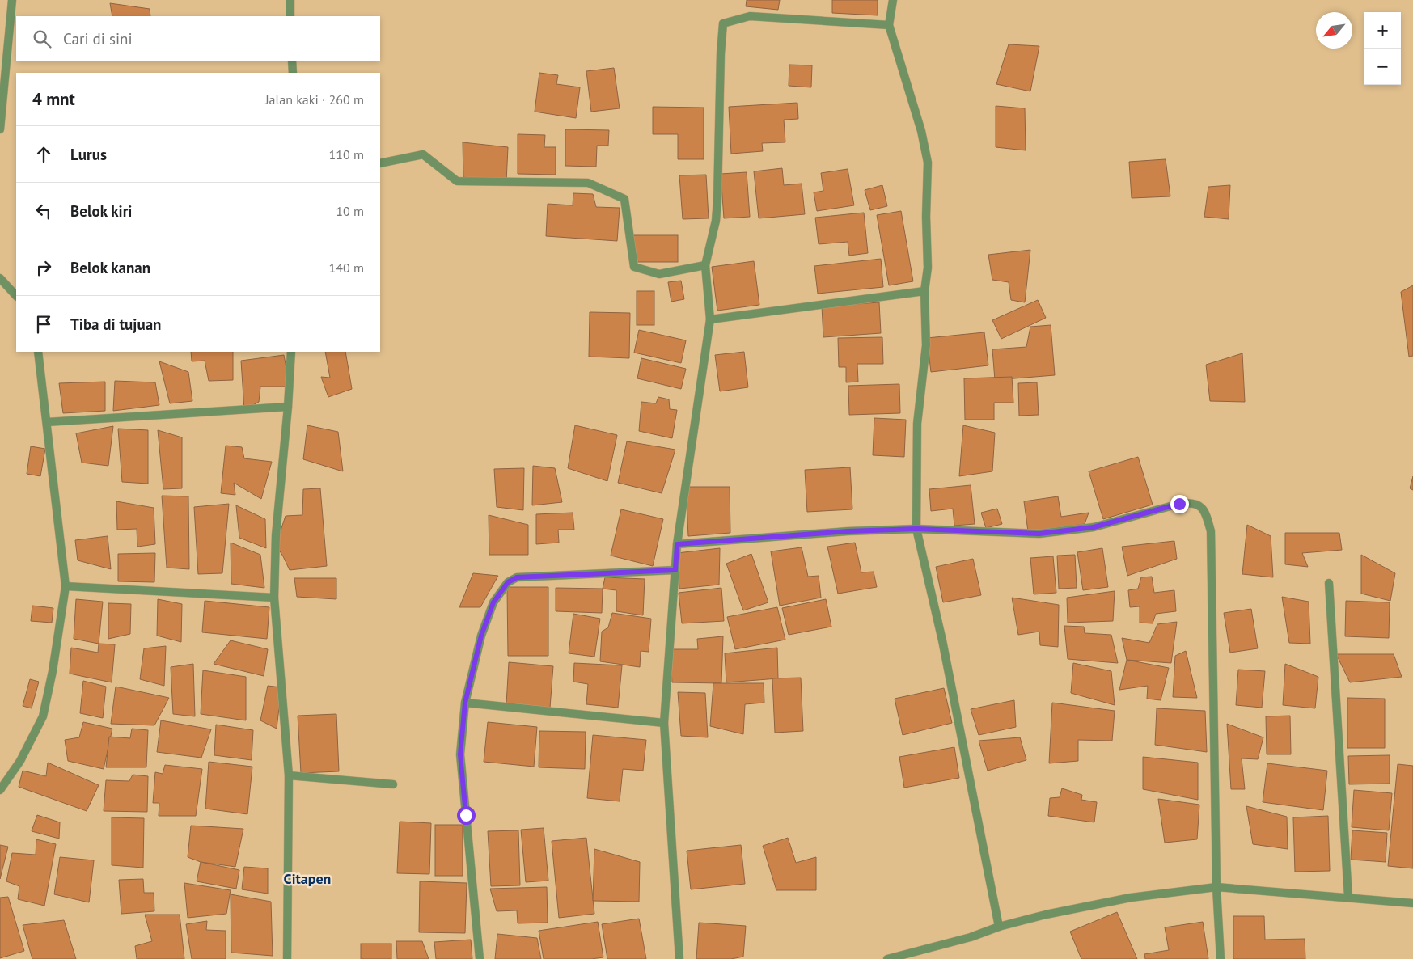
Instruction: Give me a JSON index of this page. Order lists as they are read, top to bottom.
{
  "districts": ["Citapen"],
  "north": "bottom left",
  "page": {
    "map_buttons": ["+", "−"],
    "search": "Cari di sini",
    "heading": ["4 mnt", "Jalan kaki · 260 m"],
    "list": [
      ["Lurus", "110 m"],
      ["Belok kiri", "10 m"],
      ["Belok kanan", "140 m"],
      "Tiba di tujuan"
    ]
  }
}
